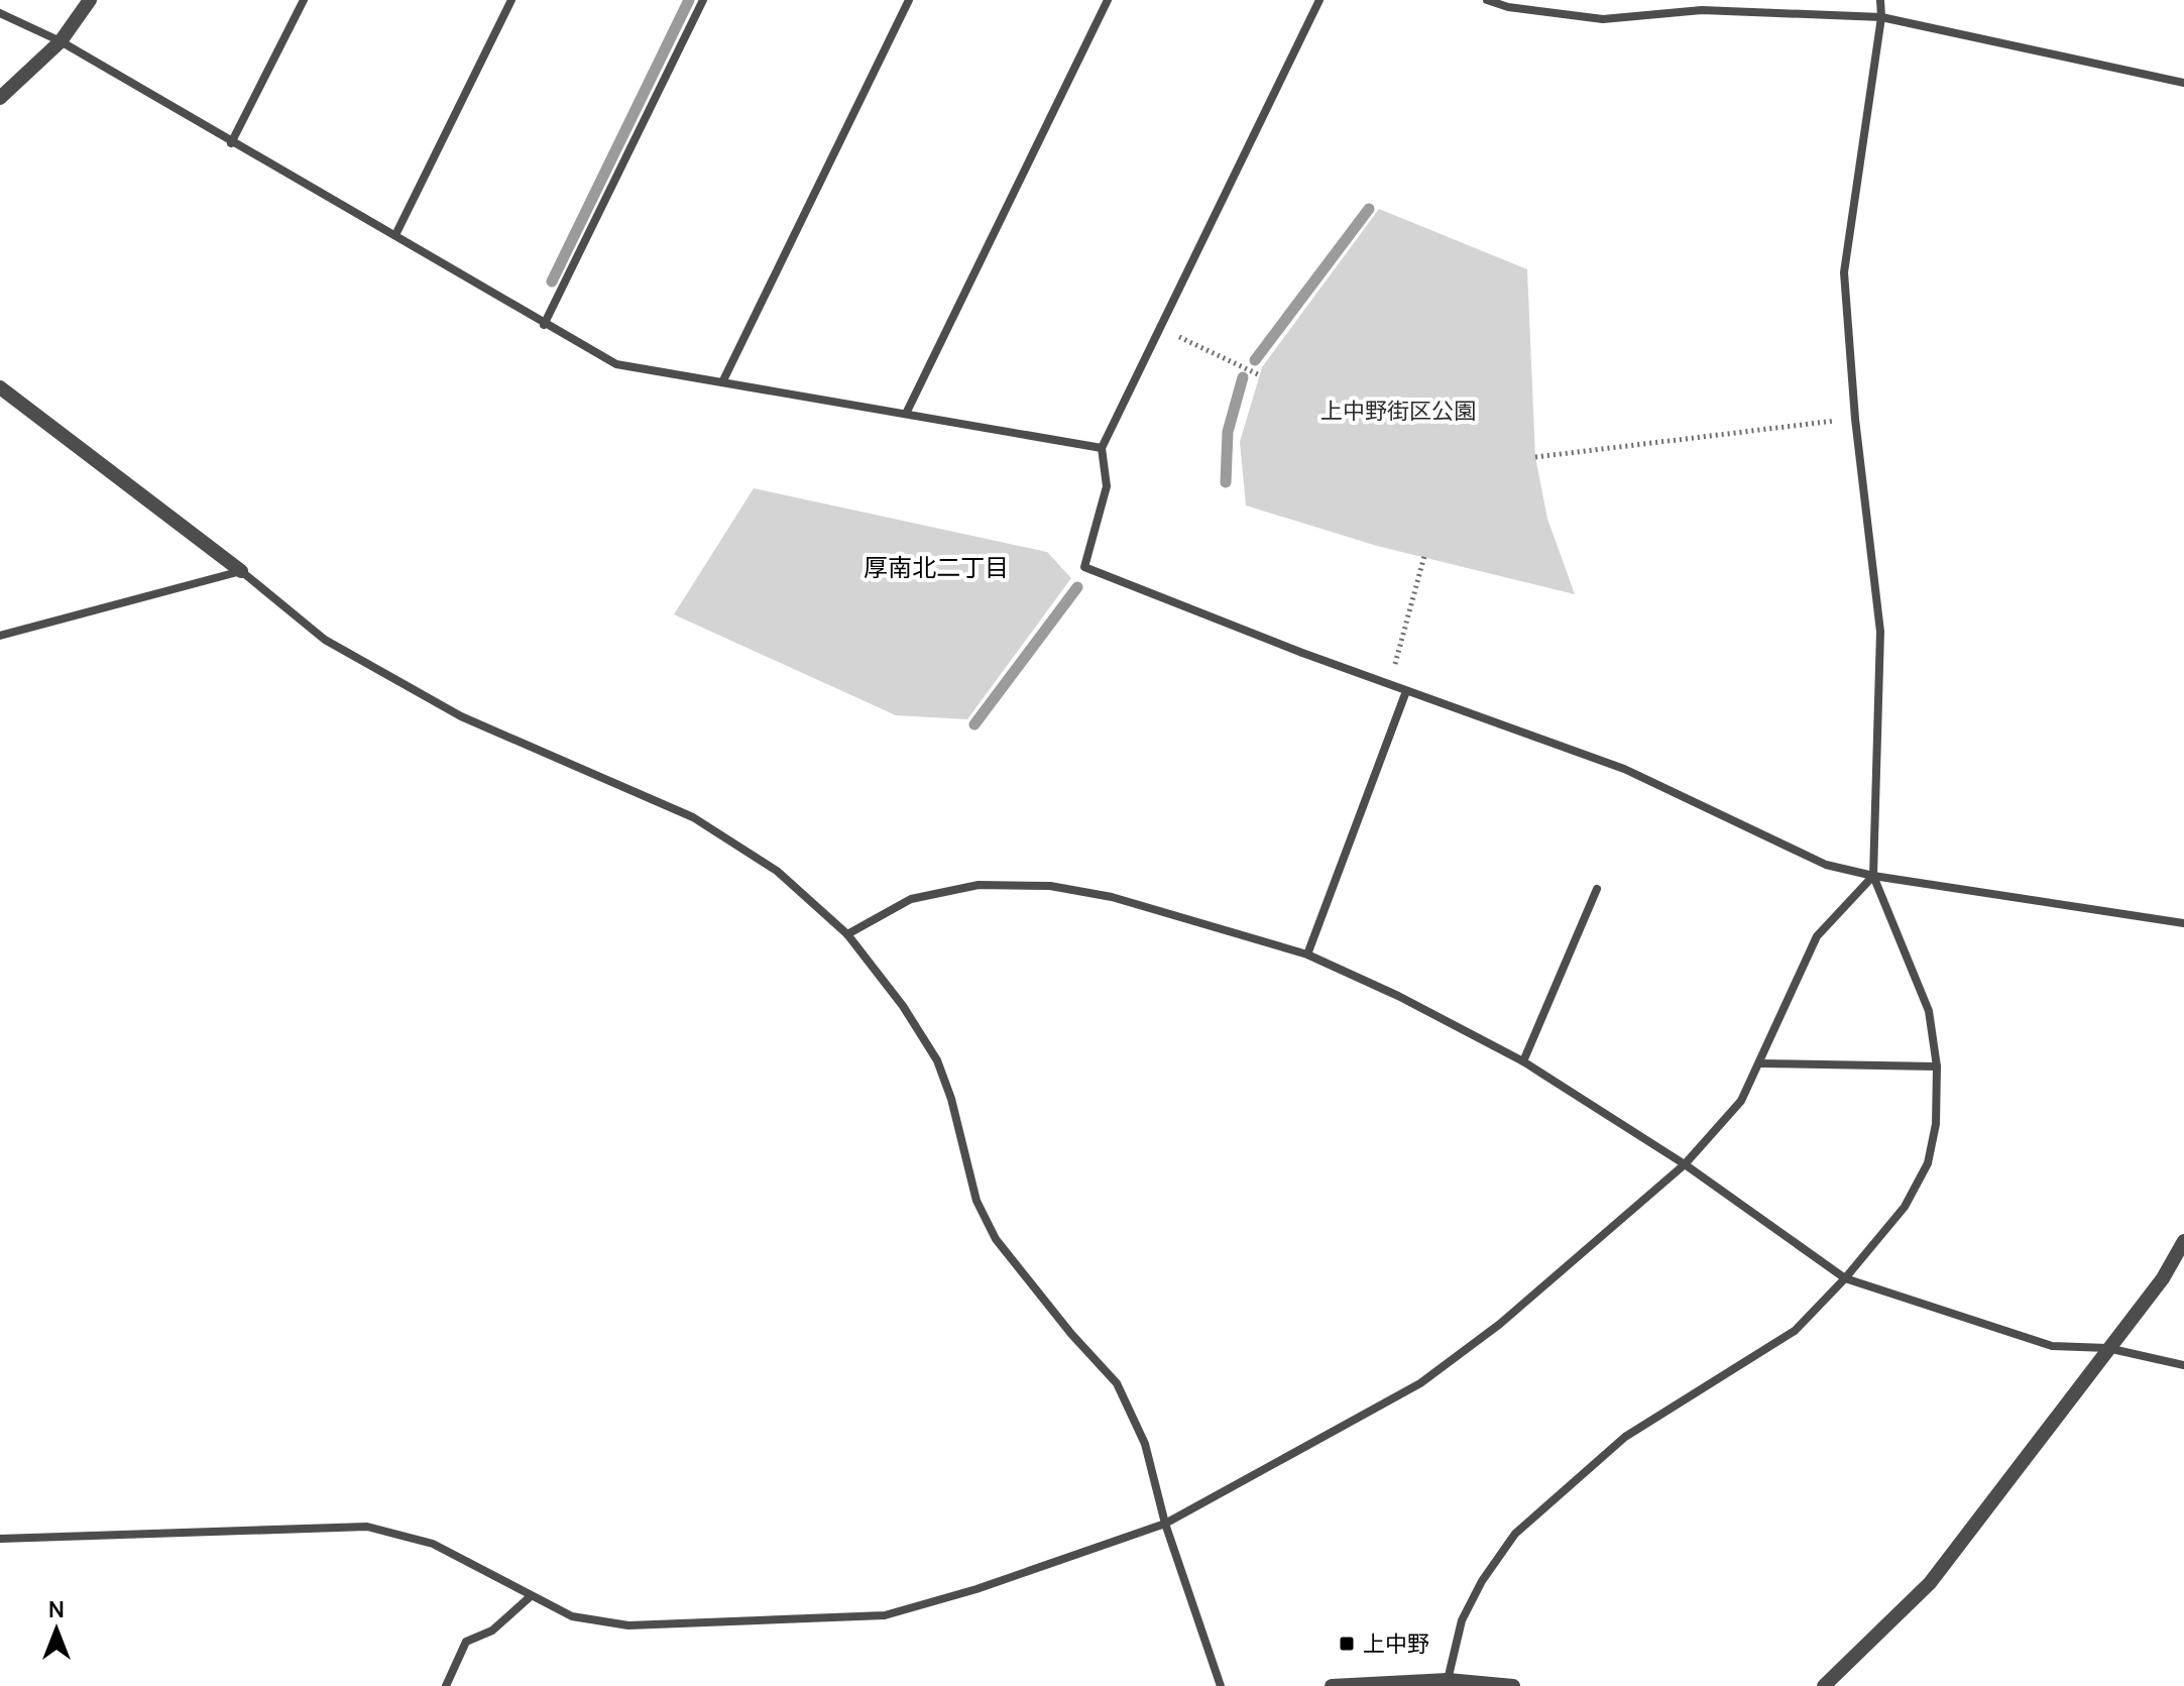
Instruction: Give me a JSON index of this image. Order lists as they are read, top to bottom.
{
  "districts": ["厚南北二丁目"],
  "parks": ["上中野街区公園"],
  "places": {
    "transit": ["上中野"]
  },
  "north": "top"
}
